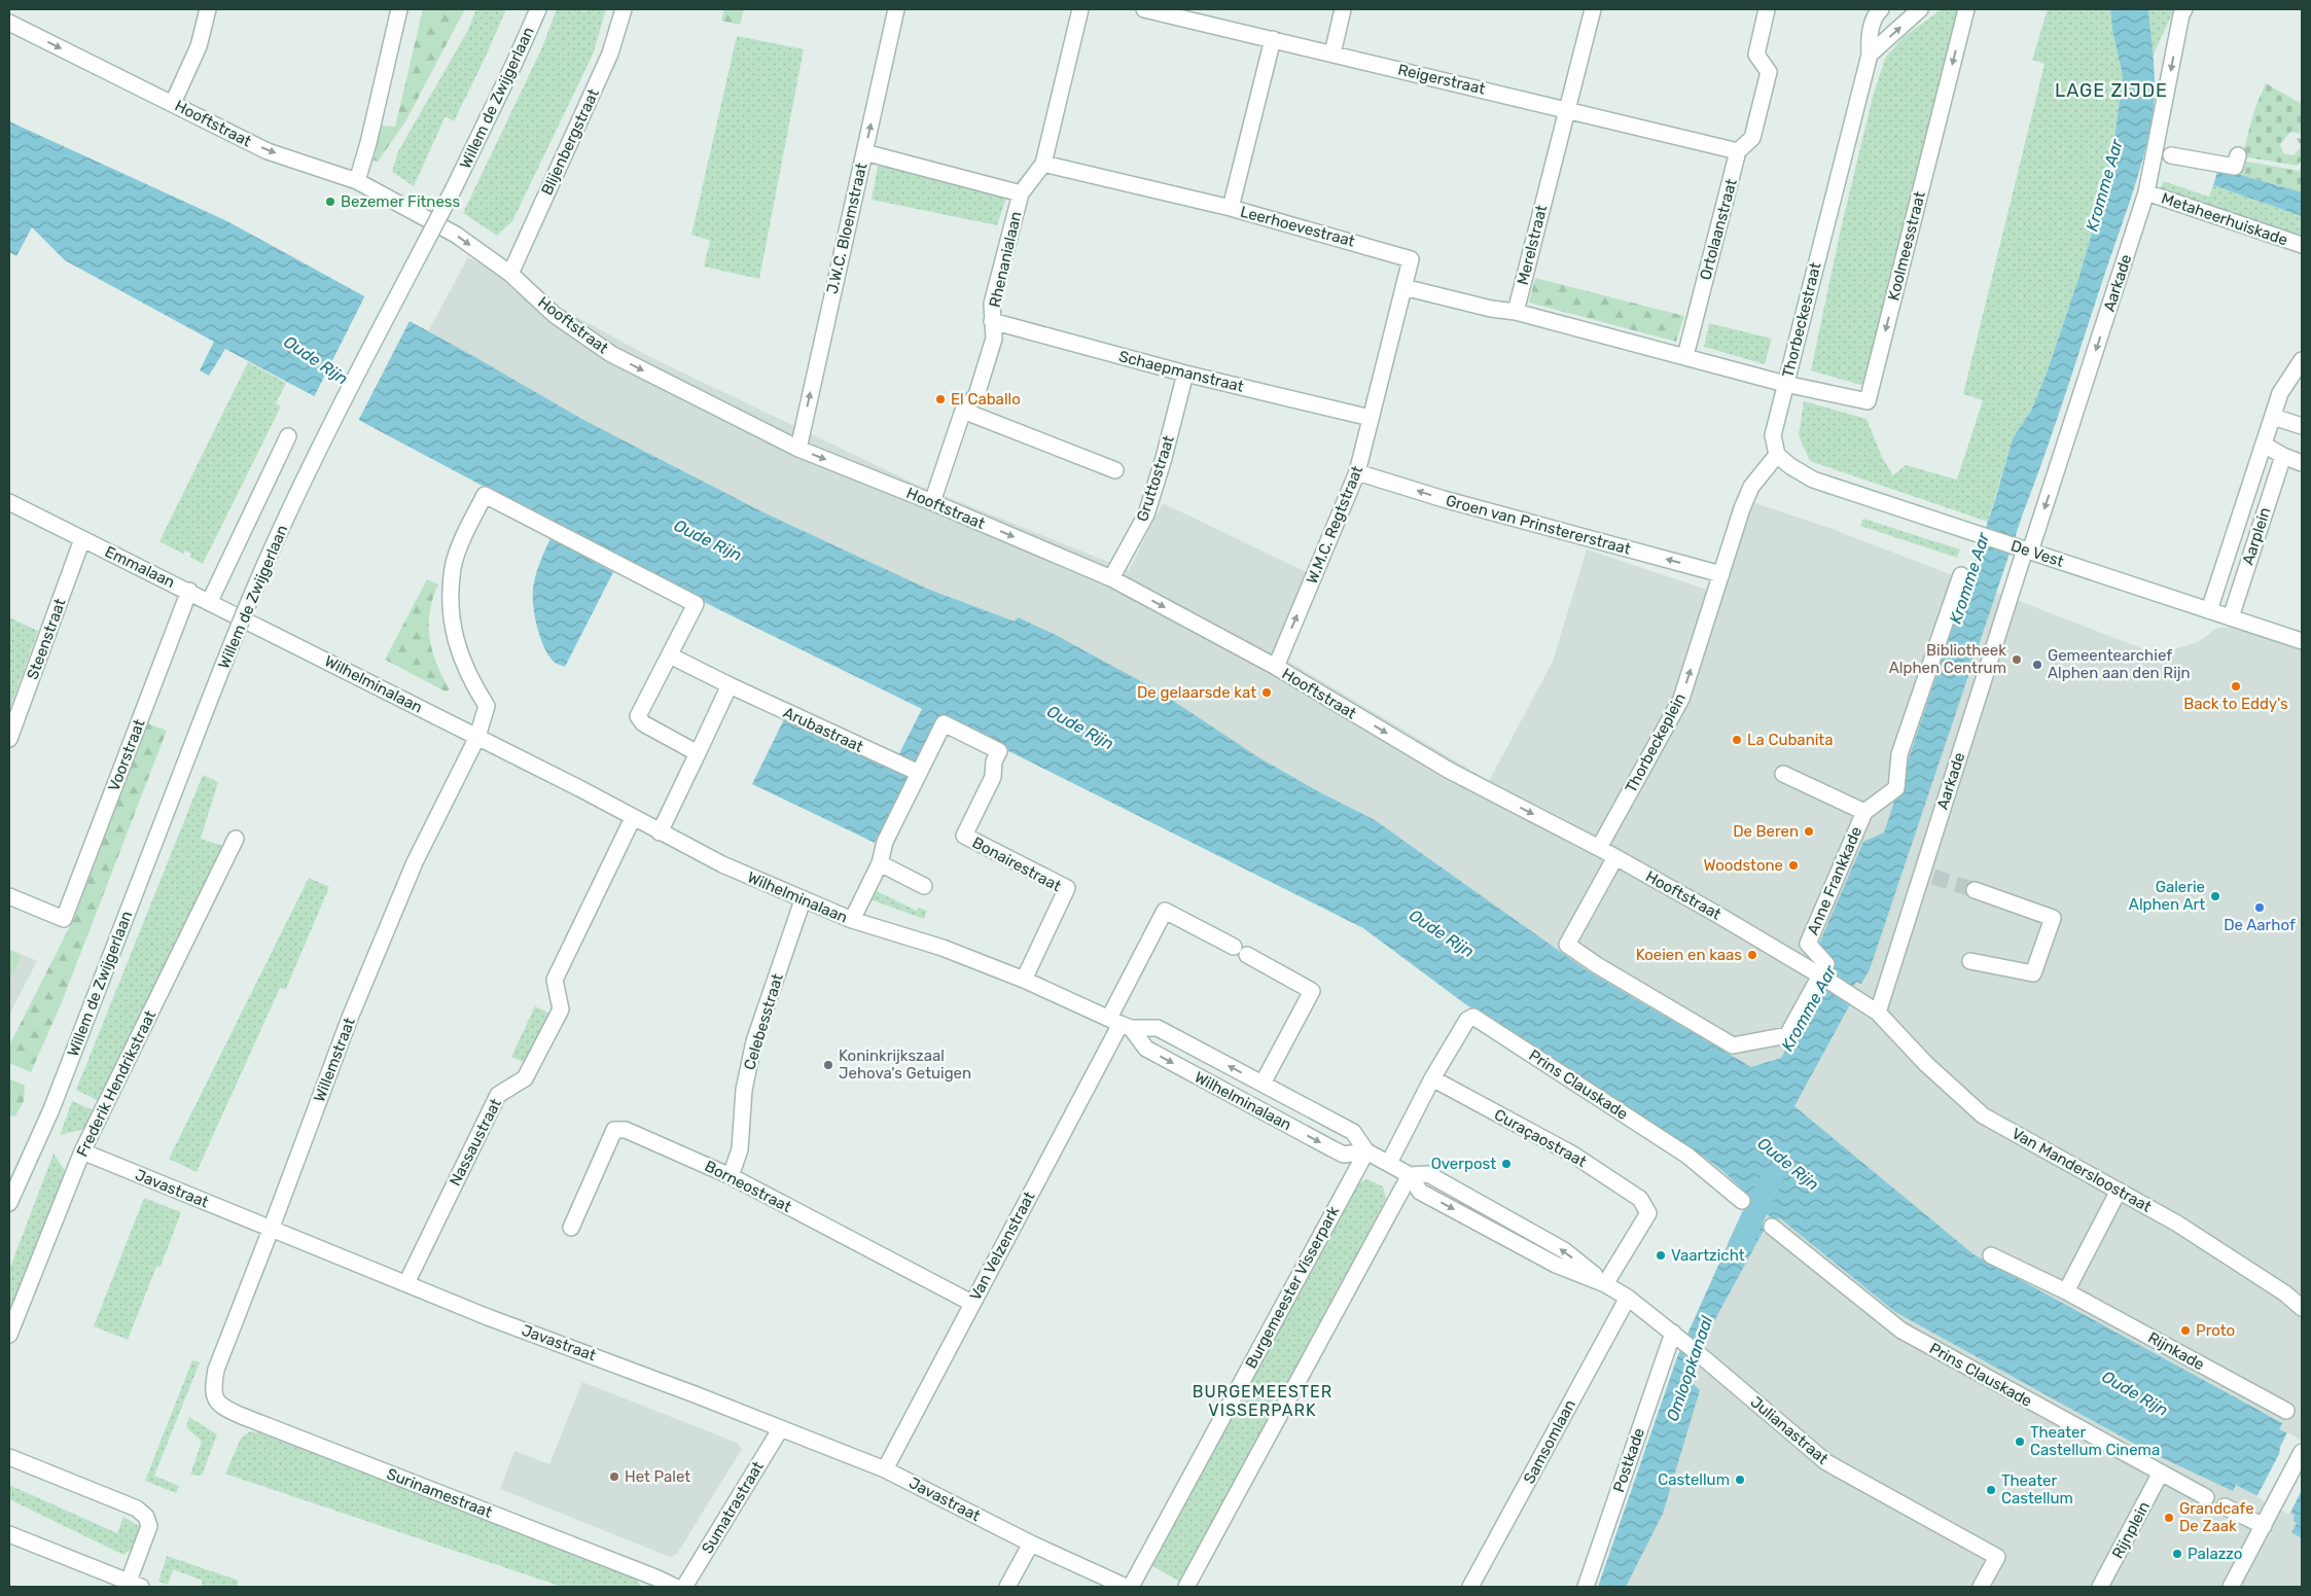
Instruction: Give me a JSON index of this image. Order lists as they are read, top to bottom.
{
  "streets": {
    "street": [
      "Reigerstraat",
      "Willem de Zwijgerlaan",
      "Hooftstraat",
      "Blijenbergstraat",
      "Metaheerhuiskade",
      "Leerhoevestraat",
      "J.W.C. Bloemstraat",
      "Ortolaanstraat",
      "Merelstraat",
      "Koolmeesstraat",
      "Rhenanialaan",
      "Aarkade",
      "Thorbeckestraat",
      "Schaepmanstraat",
      "Gruttostraat",
      "W.M.C. Regtstraat",
      "Groen van Prinstererstraat",
      "Aarplein",
      "De Vest",
      "Emmalaan",
      "Steenstraat",
      "Wilhelminalaan",
      "Arubastraat",
      "Thorbeckeplein",
      "Voorstraat",
      "Bonairestraat",
      "Anne Frankkade",
      "Celebesstraat",
      "Willemstraat",
      "Frederik Hendrikstraat",
      "Prins Clauskade",
      "Curaçaostraat",
      "Nassaustraat",
      "Van Mandersloostraat",
      "Borneostraat",
      "Javastraat",
      "Van Velzenstraat",
      "Burgemeester Visserpark",
      "Rijnkade",
      "Julianastraat",
      "Samsomlaan",
      "Postkade",
      "Surinamestraat",
      "Sumatrastraat",
      "Rijnplein"
    ]
  },
  "crossings": [
    ["Reigerstraat", "Ortolaanstraat"],
    ["Reigerstraat", "Merelstraat"],
    ["Hooftstraat", "Blijenbergstraat"],
    ["Hooftstraat", "J.W.C. Bloemstraat"],
    ["Hooftstraat", "Rhenanialaan"],
    ["Hooftstraat", "Aarkade"],
    ["Hooftstraat", "Gruttostraat"],
    ["Hooftstraat", "W.M.C. Regtstraat"],
    ["Hooftstraat", "Thorbeckeplein"],
    ["Hooftstraat", "Anne Frankkade"],
    ["Hooftstraat", "Van Mandersloostraat"],
    ["Metaheerhuiskade", "Aarkade"],
    ["Leerhoevestraat", "Rhenanialaan"],
    ["Leerhoevestraat", "W.M.C. Regtstraat"],
    ["J.W.C. Bloemstraat", "Rhenanialaan"],
    ["Koolmeesstraat", "Thorbeckestraat"],
    ["Rhenanialaan", "Schaepmanstraat"],
    ["Aarkade", "De Vest"],
    ["Aarkade", "Van Mandersloostraat"],
    ["Thorbeckestraat", "De Vest"],
    ["Schaepmanstraat", "Gruttostraat"],
    ["Schaepmanstraat", "W.M.C. Regtstraat"],
    ["W.M.C. Regtstraat", "Groen van Prinstererstraat"],
    ["Groen van Prinstererstraat", "Thorbeckeplein"],
    ["Aarplein", "De Vest"],
    ["Emmalaan", "Steenstraat"],
    ["Emmalaan", "Wilhelminalaan"],
    ["Emmalaan", "Voorstraat"],
    ["Wilhelminalaan", "Bonairestraat"],
    ["Wilhelminalaan", "Celebesstraat"],
    ["Wilhelminalaan", "Willemstraat"],
    ["Wilhelminalaan", "Curaçaostraat"],
    ["Wilhelminalaan", "Nassaustraat"],
    ["Wilhelminalaan", "Van Velzenstraat"],
    ["Wilhelminalaan", "Burgemeester Visserpark"],
    ["Wilhelminalaan", "Julianastraat"],
    ["Wilhelminalaan", "Samsomlaan"],
    ["Wilhelminalaan", "Postkade"],
    ["Arubastraat", "Bonairestraat"],
    ["Celebesstraat", "Borneostraat"],
    ["Willemstraat", "Javastraat"],
    ["Willemstraat", "Surinamestraat"],
    ["Frederik Hendrikstraat", "Javastraat"],
    ["Prins Clauskade", "Curaçaostraat"],
    ["Prins Clauskade", "Rijnplein"],
    ["Nassaustraat", "Javastraat"],
    ["Borneostraat", "Van Velzenstraat"],
    ["Javastraat", "Van Velzenstraat"],
    ["Javastraat", "Sumatrastraat"],
    ["Julianastraat", "Postkade"]
  ],
  "one_way": [
    "Hooftstraat",
    "J.W.C. Bloemstraat",
    "Koolmeesstraat",
    "Aarkade",
    "W.M.C. Regtstraat",
    "Groen van Prinstererstraat",
    "Thorbeckeplein"
  ],
  "districts": ["LAGE ZIJDE", "BURGEMEESTER VISSERPARK"],
  "water": ["Kromme Aar", "Oude Rijn", "Omloopkanaal"],
  "places": [
    "Bezemer Fitness",
    "El Caballo",
    "Bibliotheek Alphen Centrum",
    "Gemeentearchief Alphen aan den Rijn",
    "Back to Eddy's",
    "De gelaarsde kat",
    "La Cubanita",
    "De Beren",
    "Woodstone",
    "Galerie Alphen Art",
    "De Aarhof",
    "Koeien en kaas",
    "Koninkrijkszaal Jehova's Getuigen",
    "Overpost",
    "Vaartzicht",
    "Proto",
    "Theater Castellum Cinema",
    "Het Palet",
    "Castellum",
    "Theater Castellum",
    "Grandcafe De Zaak",
    "Palazzo"
  ]
}
